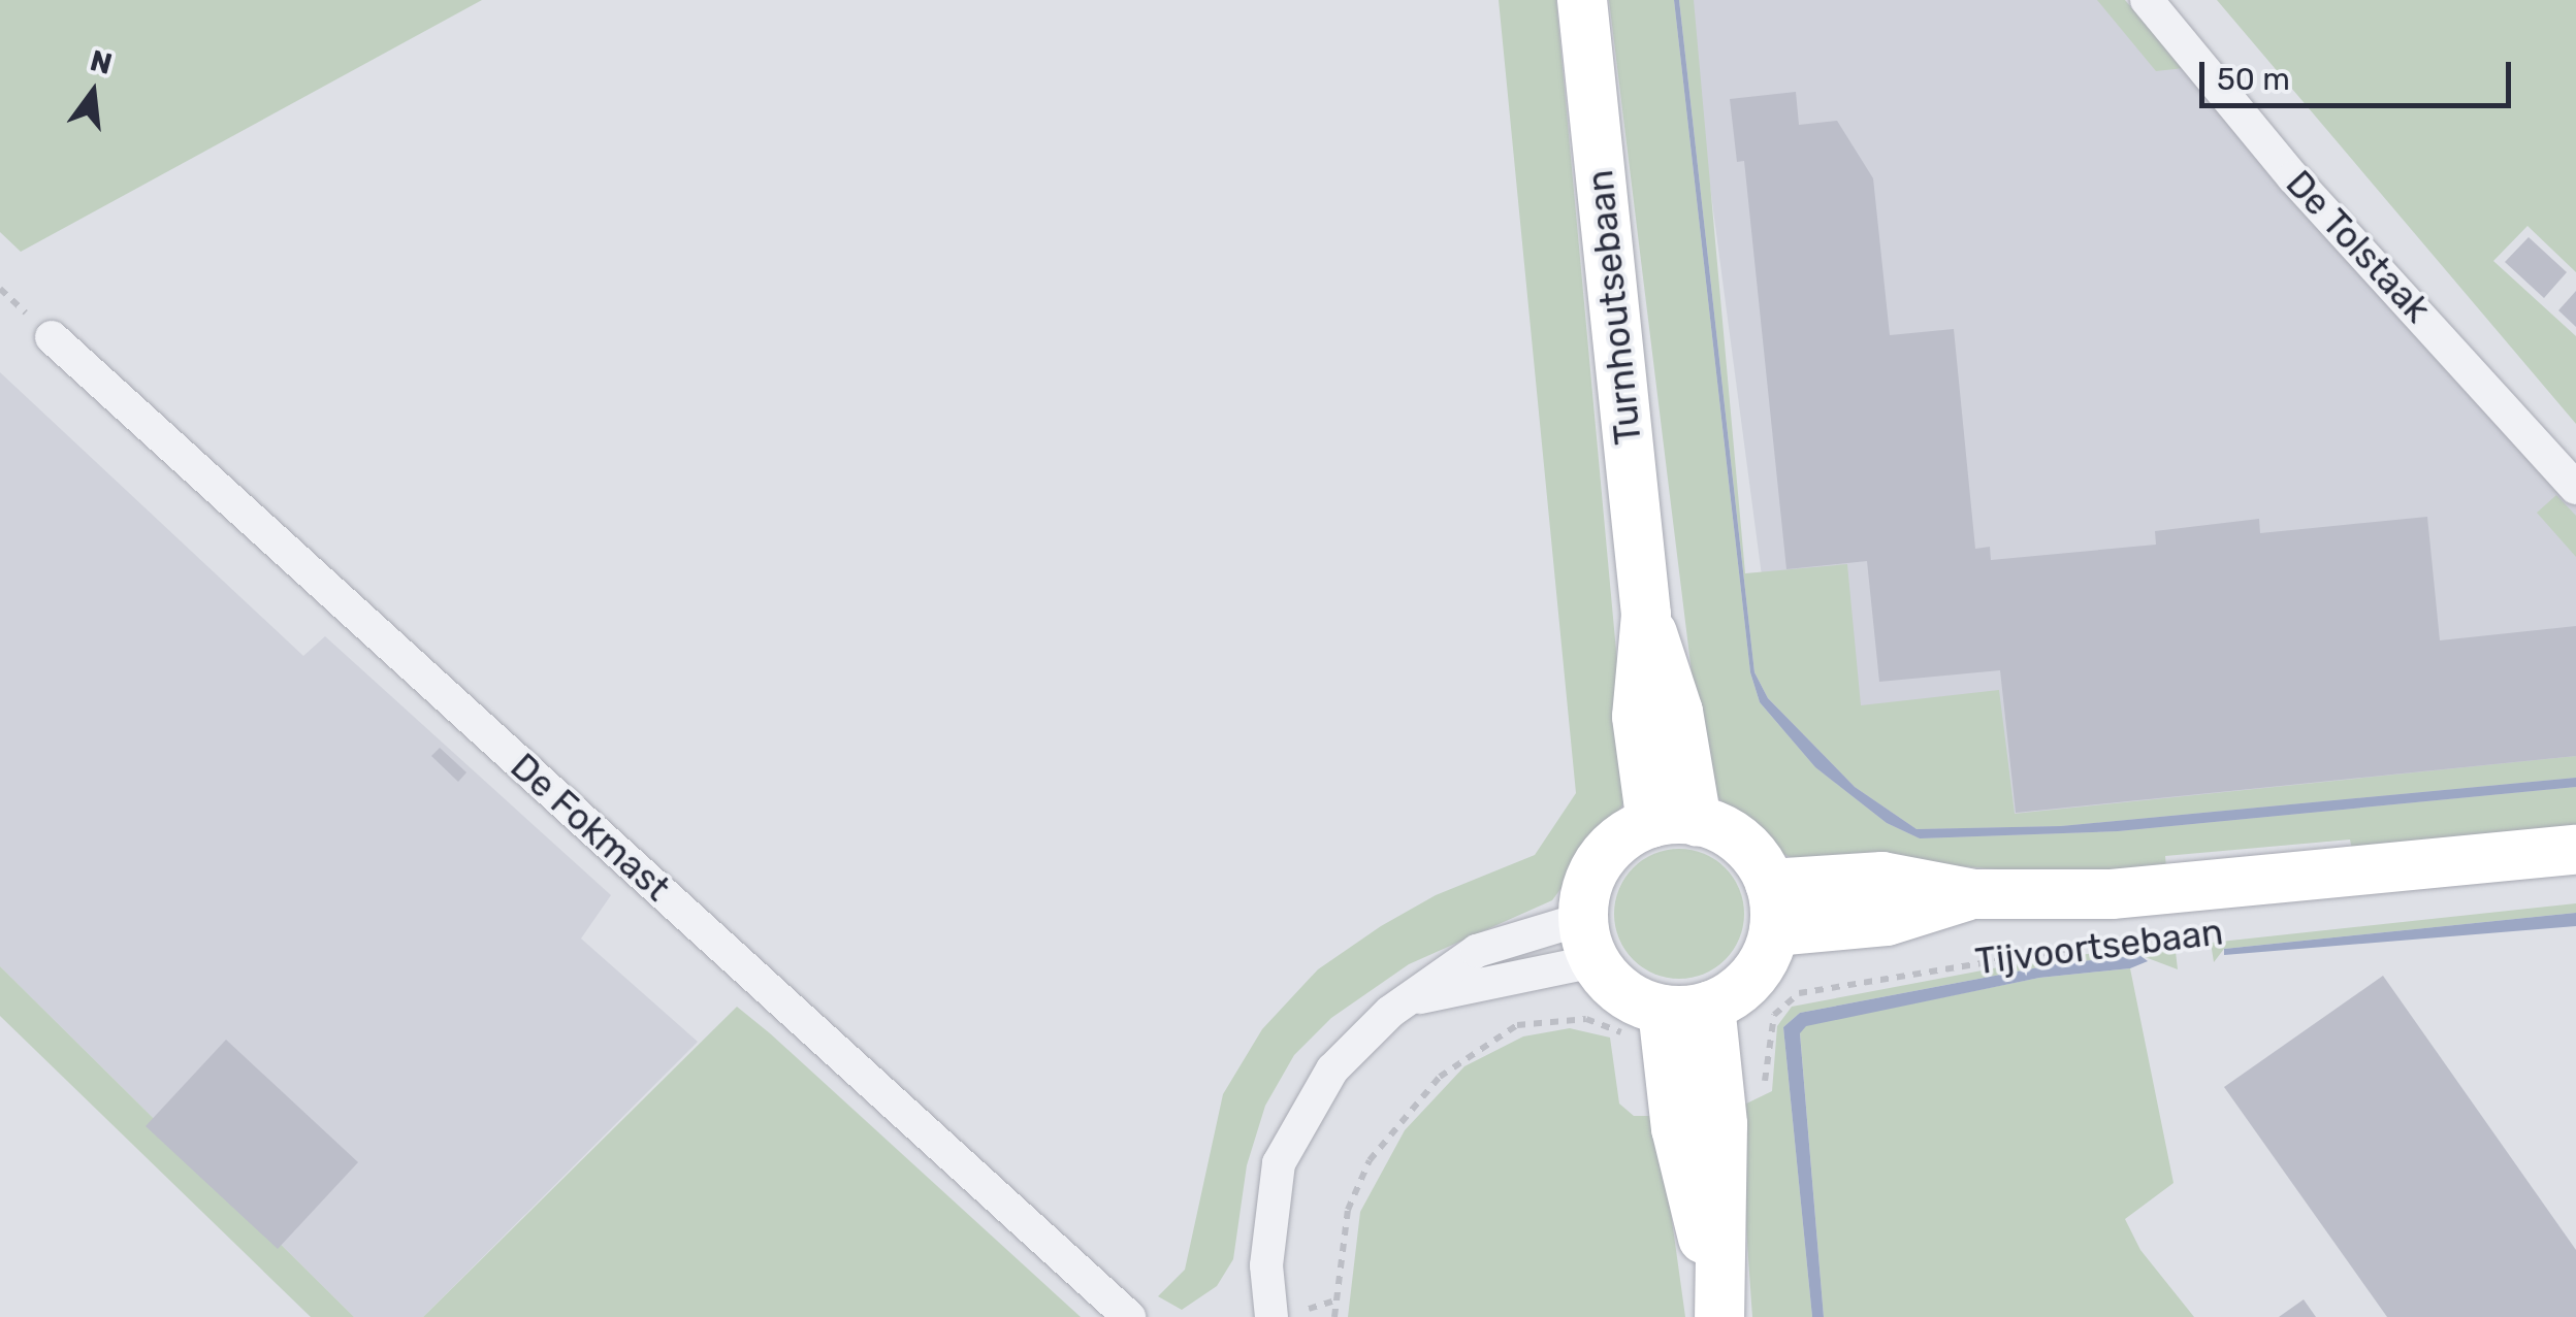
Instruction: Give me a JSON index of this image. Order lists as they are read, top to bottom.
{
  "streets": {
    "main road": ["Turnhoutsebaan", "Tijvoortsebaan"],
    "street": ["De Tolstaak", "De Fokmast"]
  },
  "crossings": [
    ["Turnhoutsebaan", "Tijvoortsebaan"]
  ],
  "scale_bar": "50 m",
  "north": "top"
}
